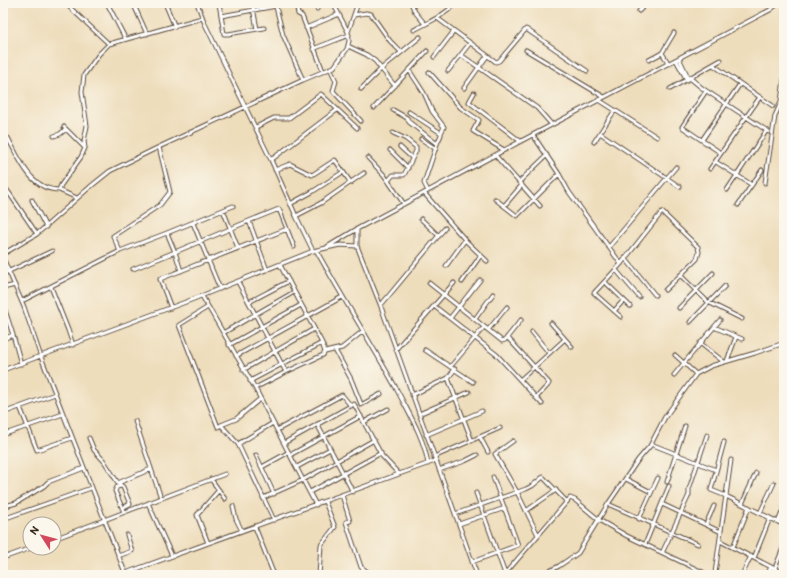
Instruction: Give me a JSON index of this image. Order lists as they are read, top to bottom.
{
  "north": "top left"
}
